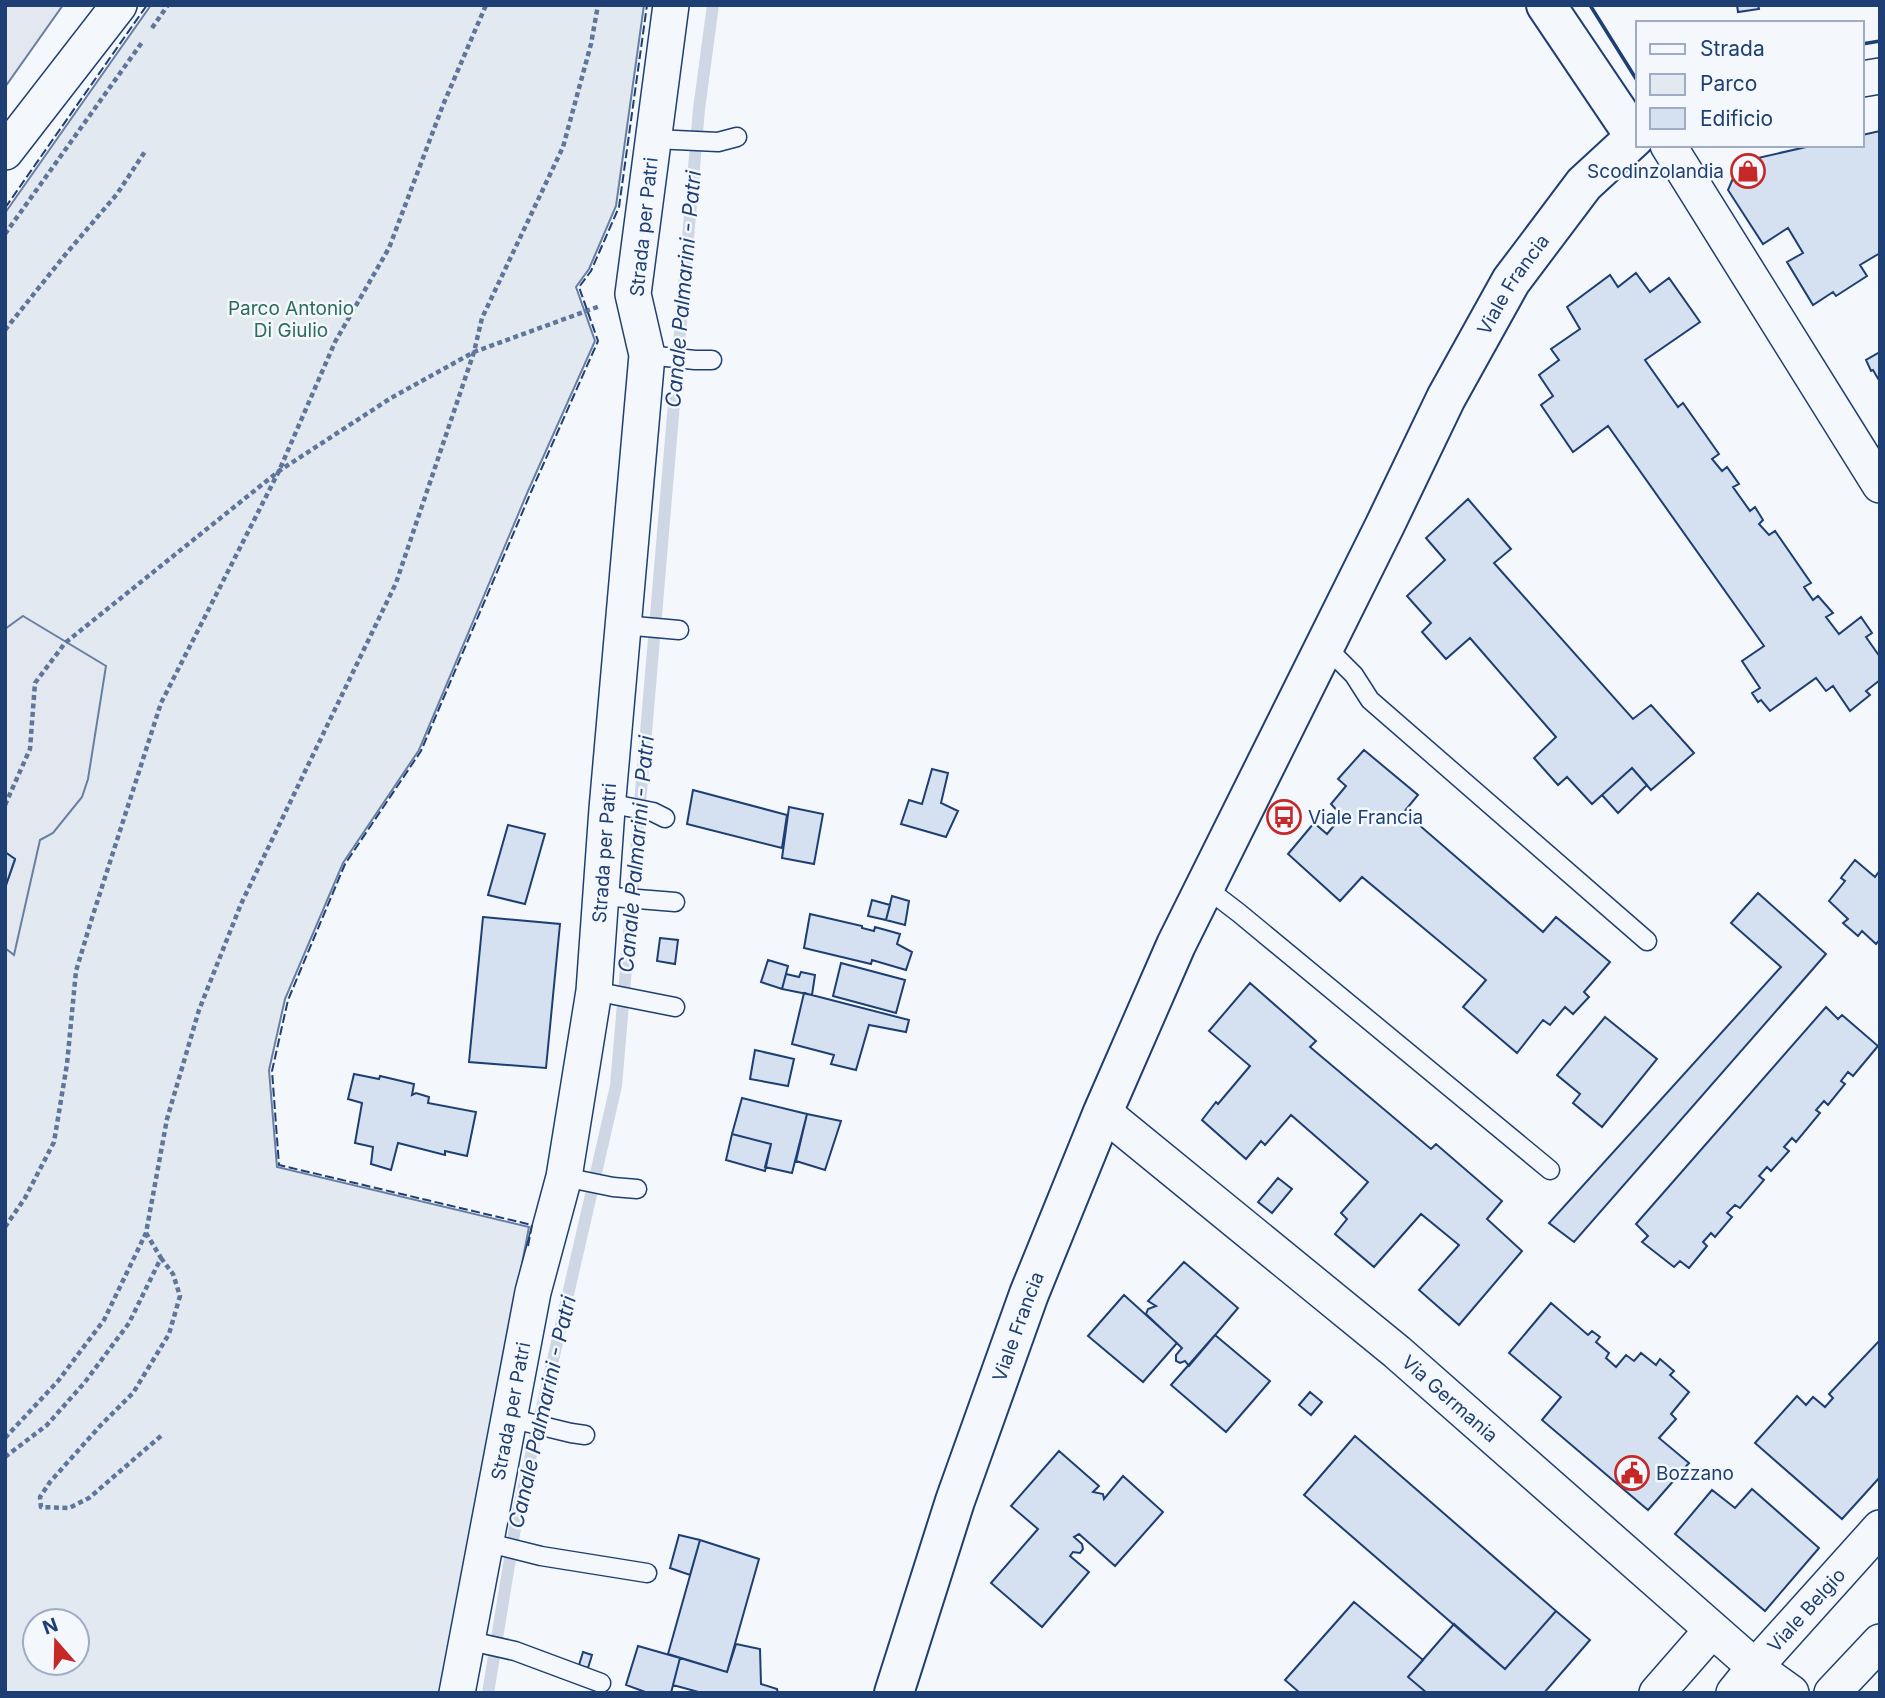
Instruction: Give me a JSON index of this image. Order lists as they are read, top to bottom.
{
  "streets": {
    "street": [
      "Strada per Patri",
      "Viale Francia",
      "Via Germania",
      "Viale Belgio"
    ]
  },
  "crossings": [
    ["Viale Francia", "Via Germania"],
    ["Via Germania", "Viale Belgio"]
  ],
  "water": ["Canale Palmarini - Patri"],
  "parks": ["Parco Antonio Di Giulio"],
  "places": {
    "shop": ["Scodinzolandia"],
    "bus stop": ["Viale Francia"],
    "public building": ["Bozzano"]
  },
  "legend": ["Strada", "Parco", "Edificio"],
  "north": "top"
}
